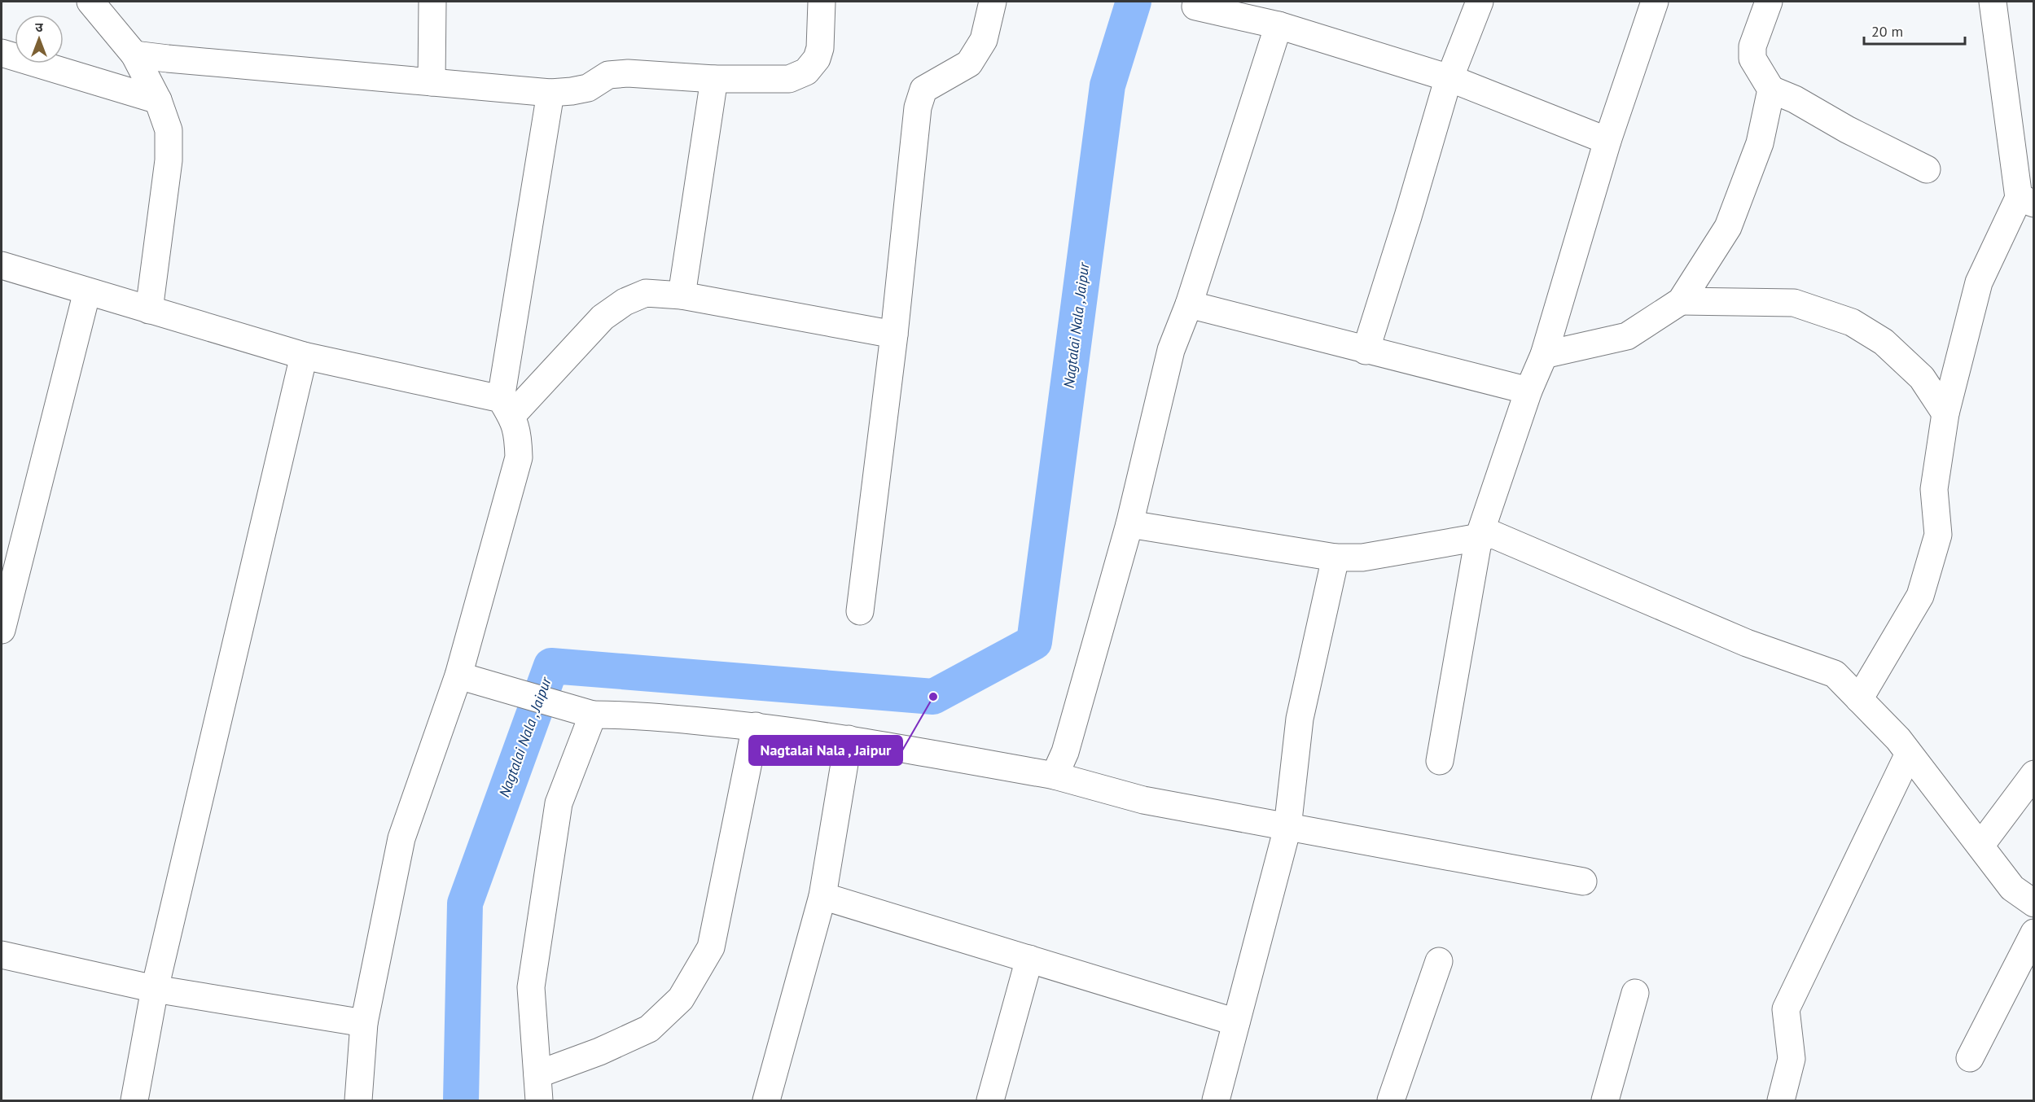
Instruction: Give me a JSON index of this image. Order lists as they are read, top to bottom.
{
  "water": ["Nagtalai Nala , Jaipur"],
  "places": ["Nagtalai Nala , Jaipur"],
  "scale_bar": "20 m",
  "north": "top"
}
